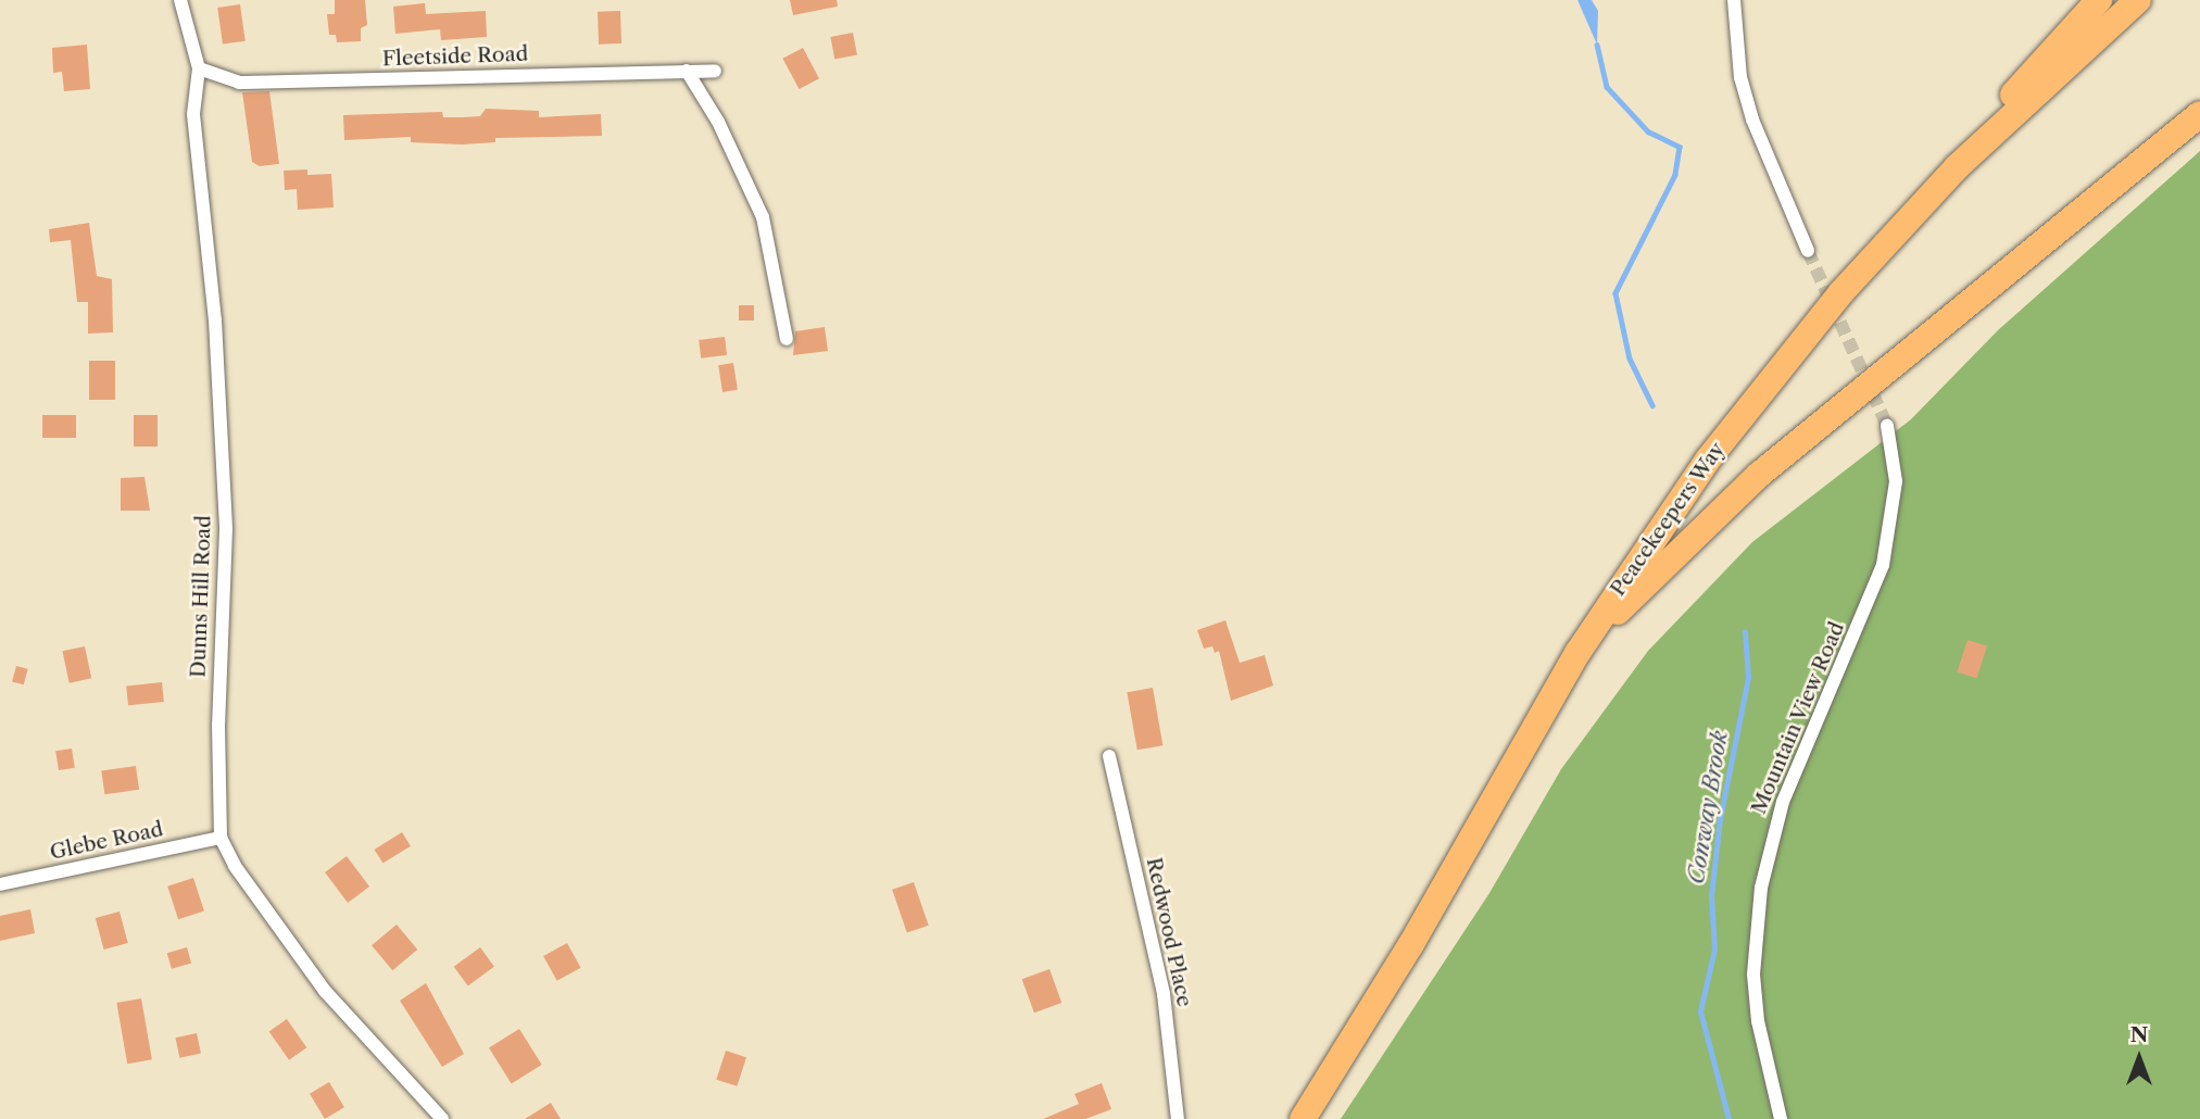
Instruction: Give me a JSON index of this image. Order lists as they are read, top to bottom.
{
  "streets": {
    "highway": ["Peacekeepers Way"],
    "street": [
      "Fleetside Road",
      "Dunns Hill Road",
      "Mountain View Road",
      "Glebe Road",
      "Redwood Place"
    ]
  },
  "crossings": [
    ["Fleetside Road", "Dunns Hill Road"],
    ["Dunns Hill Road", "Glebe Road"]
  ],
  "water": ["Conway Brook"],
  "north": "top"
}
